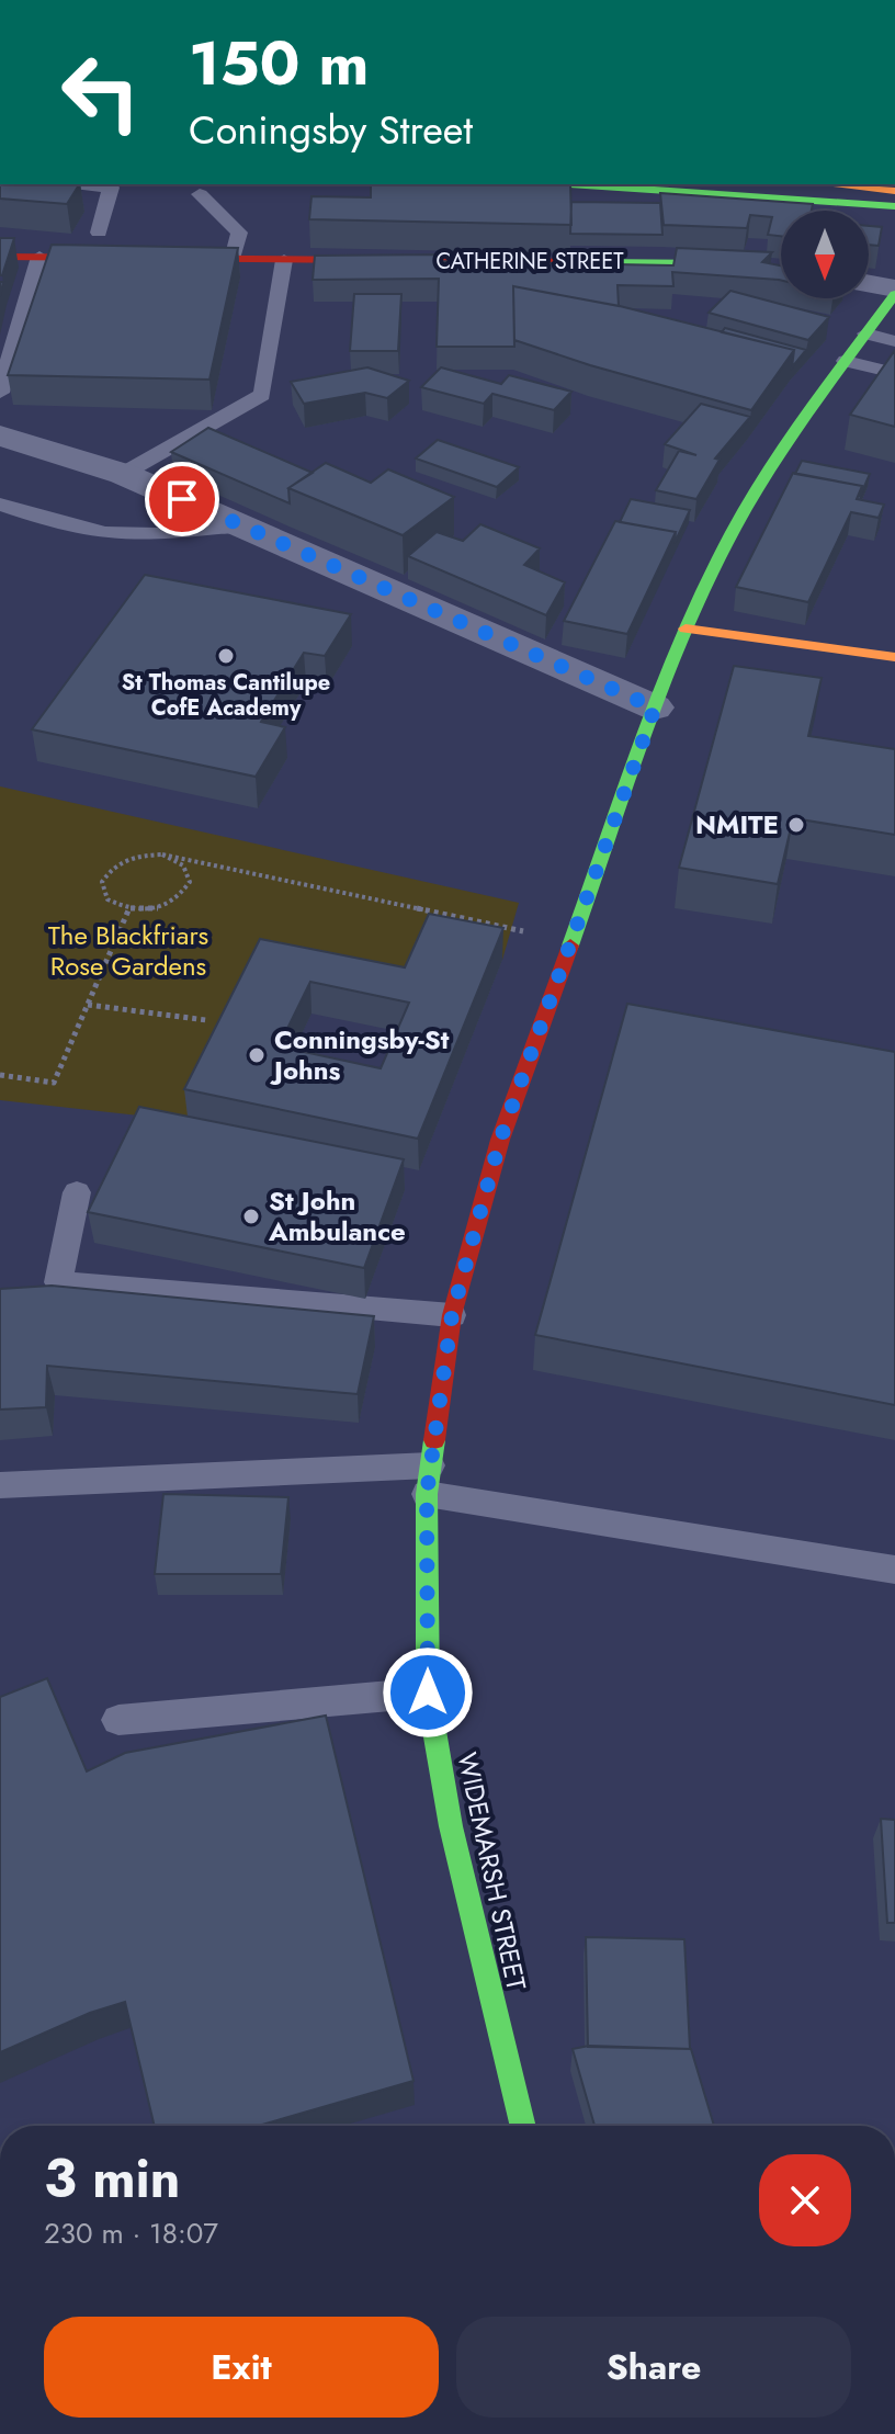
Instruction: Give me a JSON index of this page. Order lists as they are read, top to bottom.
{
  "streets": {
    "main road": ["CATHERINE STREET", "WIDEMARSH STREET"]
  },
  "parks": ["The Blackfriars Rose Gardens"],
  "places": [
    "St Thomas Cantilupe CofE Academy",
    "NMITE",
    "Conningsby-St Johns",
    "St John Ambulance"
  ],
  "north": "bottom",
  "page": {
    "turn": ["150 m", "Coningsby Street"],
    "heading": ["3 min", "230 m · 18:07"],
    "buttons": ["Exit", "Share"]
  }
}
